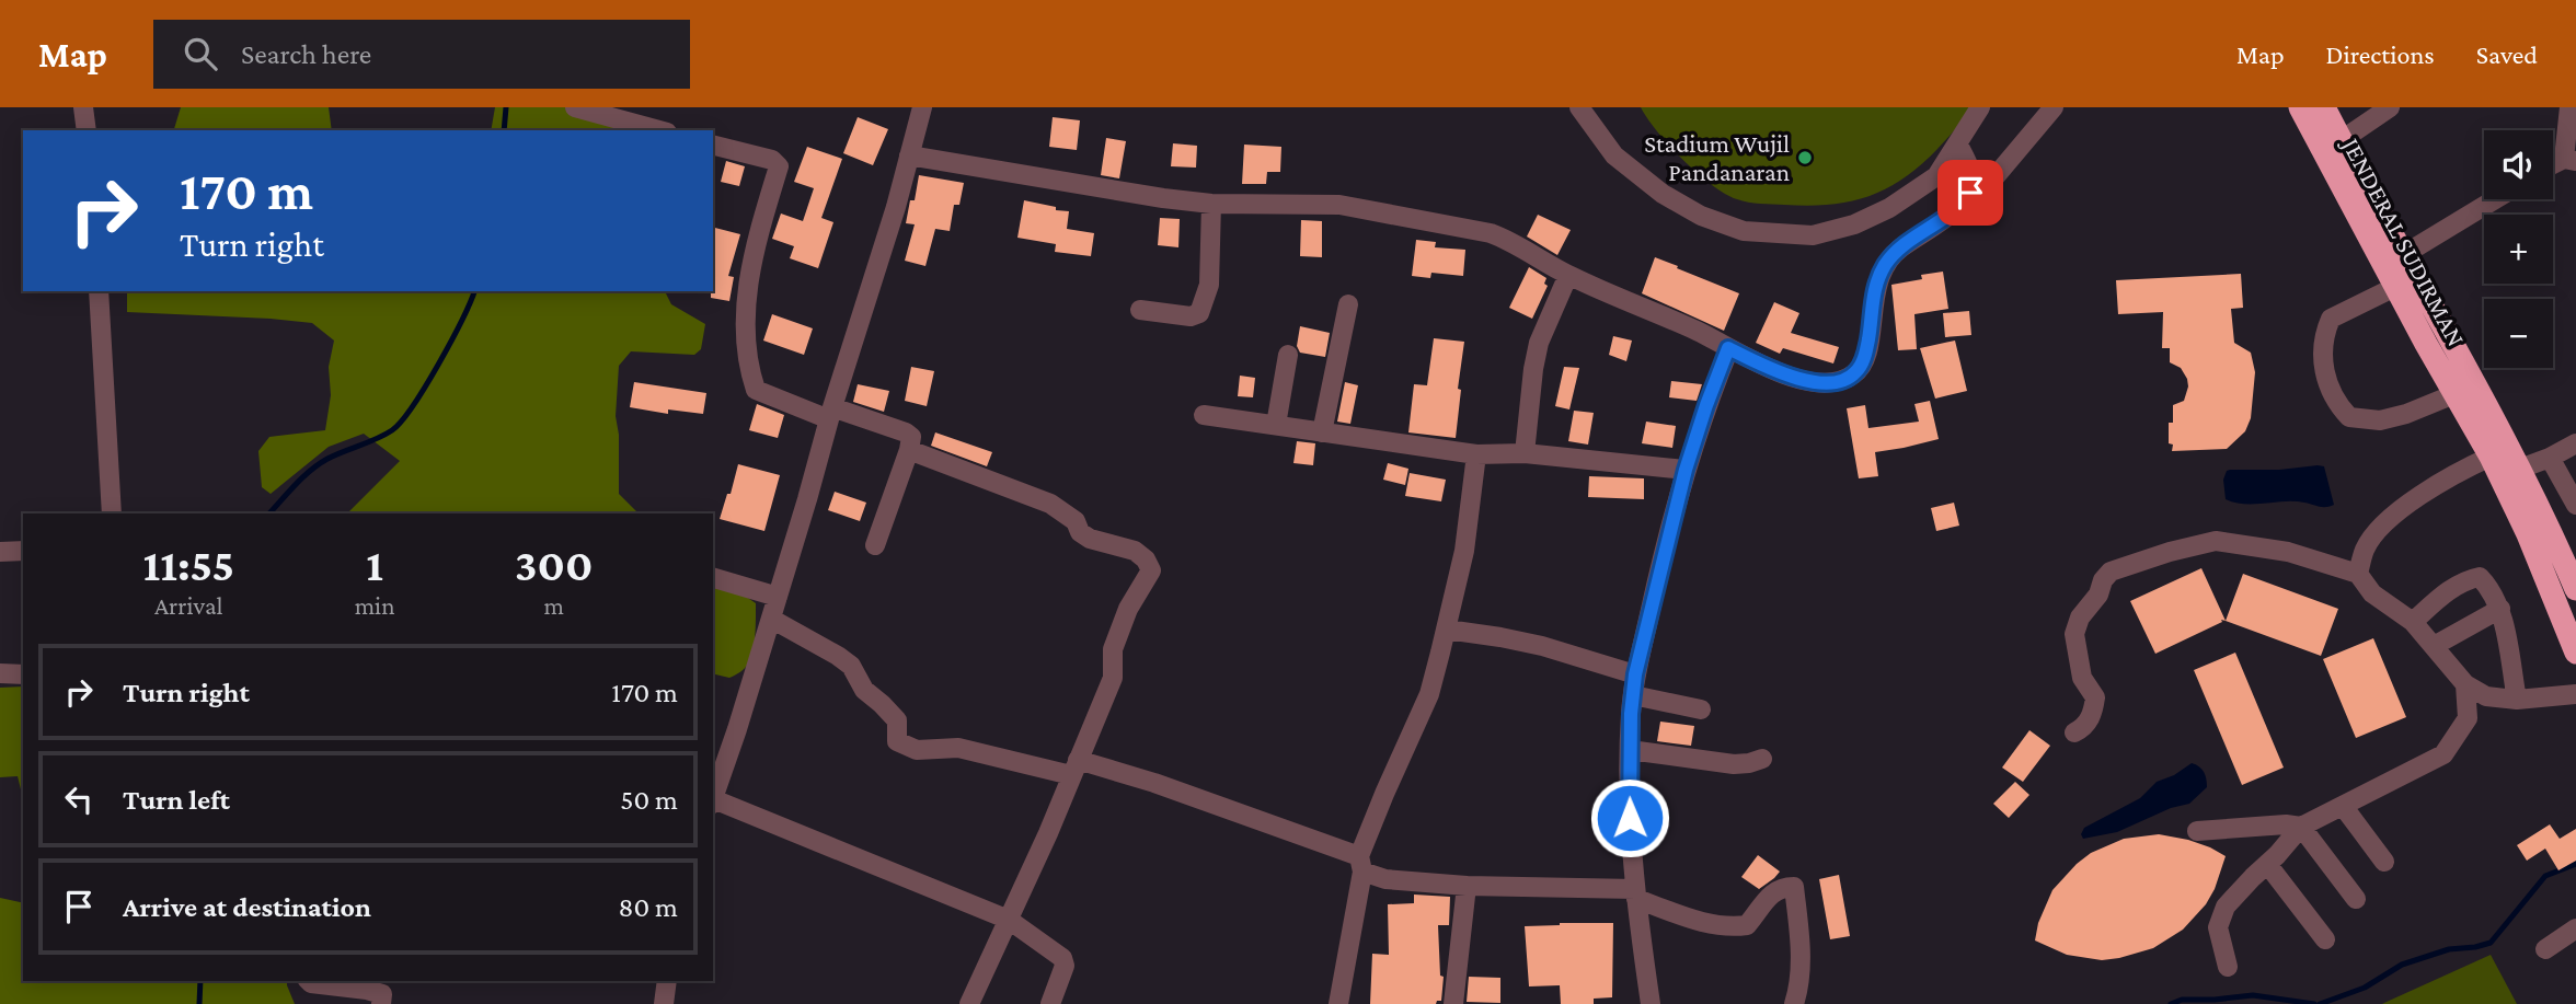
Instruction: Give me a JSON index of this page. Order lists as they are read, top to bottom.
{
  "streets": {
    "highway": ["JENDERAL SUDIRMAN"]
  },
  "places": ["Stadium Wujil Pandanaran"],
  "page": {
    "header": "Map",
    "search": "Search here",
    "nav": ["Map", "Directions", "Saved"],
    "map_buttons": ["+", "−"],
    "turn": ["170 m", "Turn right"],
    "eta": [
      "11:55",
      "Arrival",
      "1",
      "min",
      "300",
      "m"
    ],
    "list": [
      {
        "name": "Turn right",
        "value": "170 m"
      },
      {
        "name": "Turn left",
        "value": "50 m"
      },
      {
        "name": "Arrive at destination",
        "value": "80 m"
      }
    ]
  }
}
